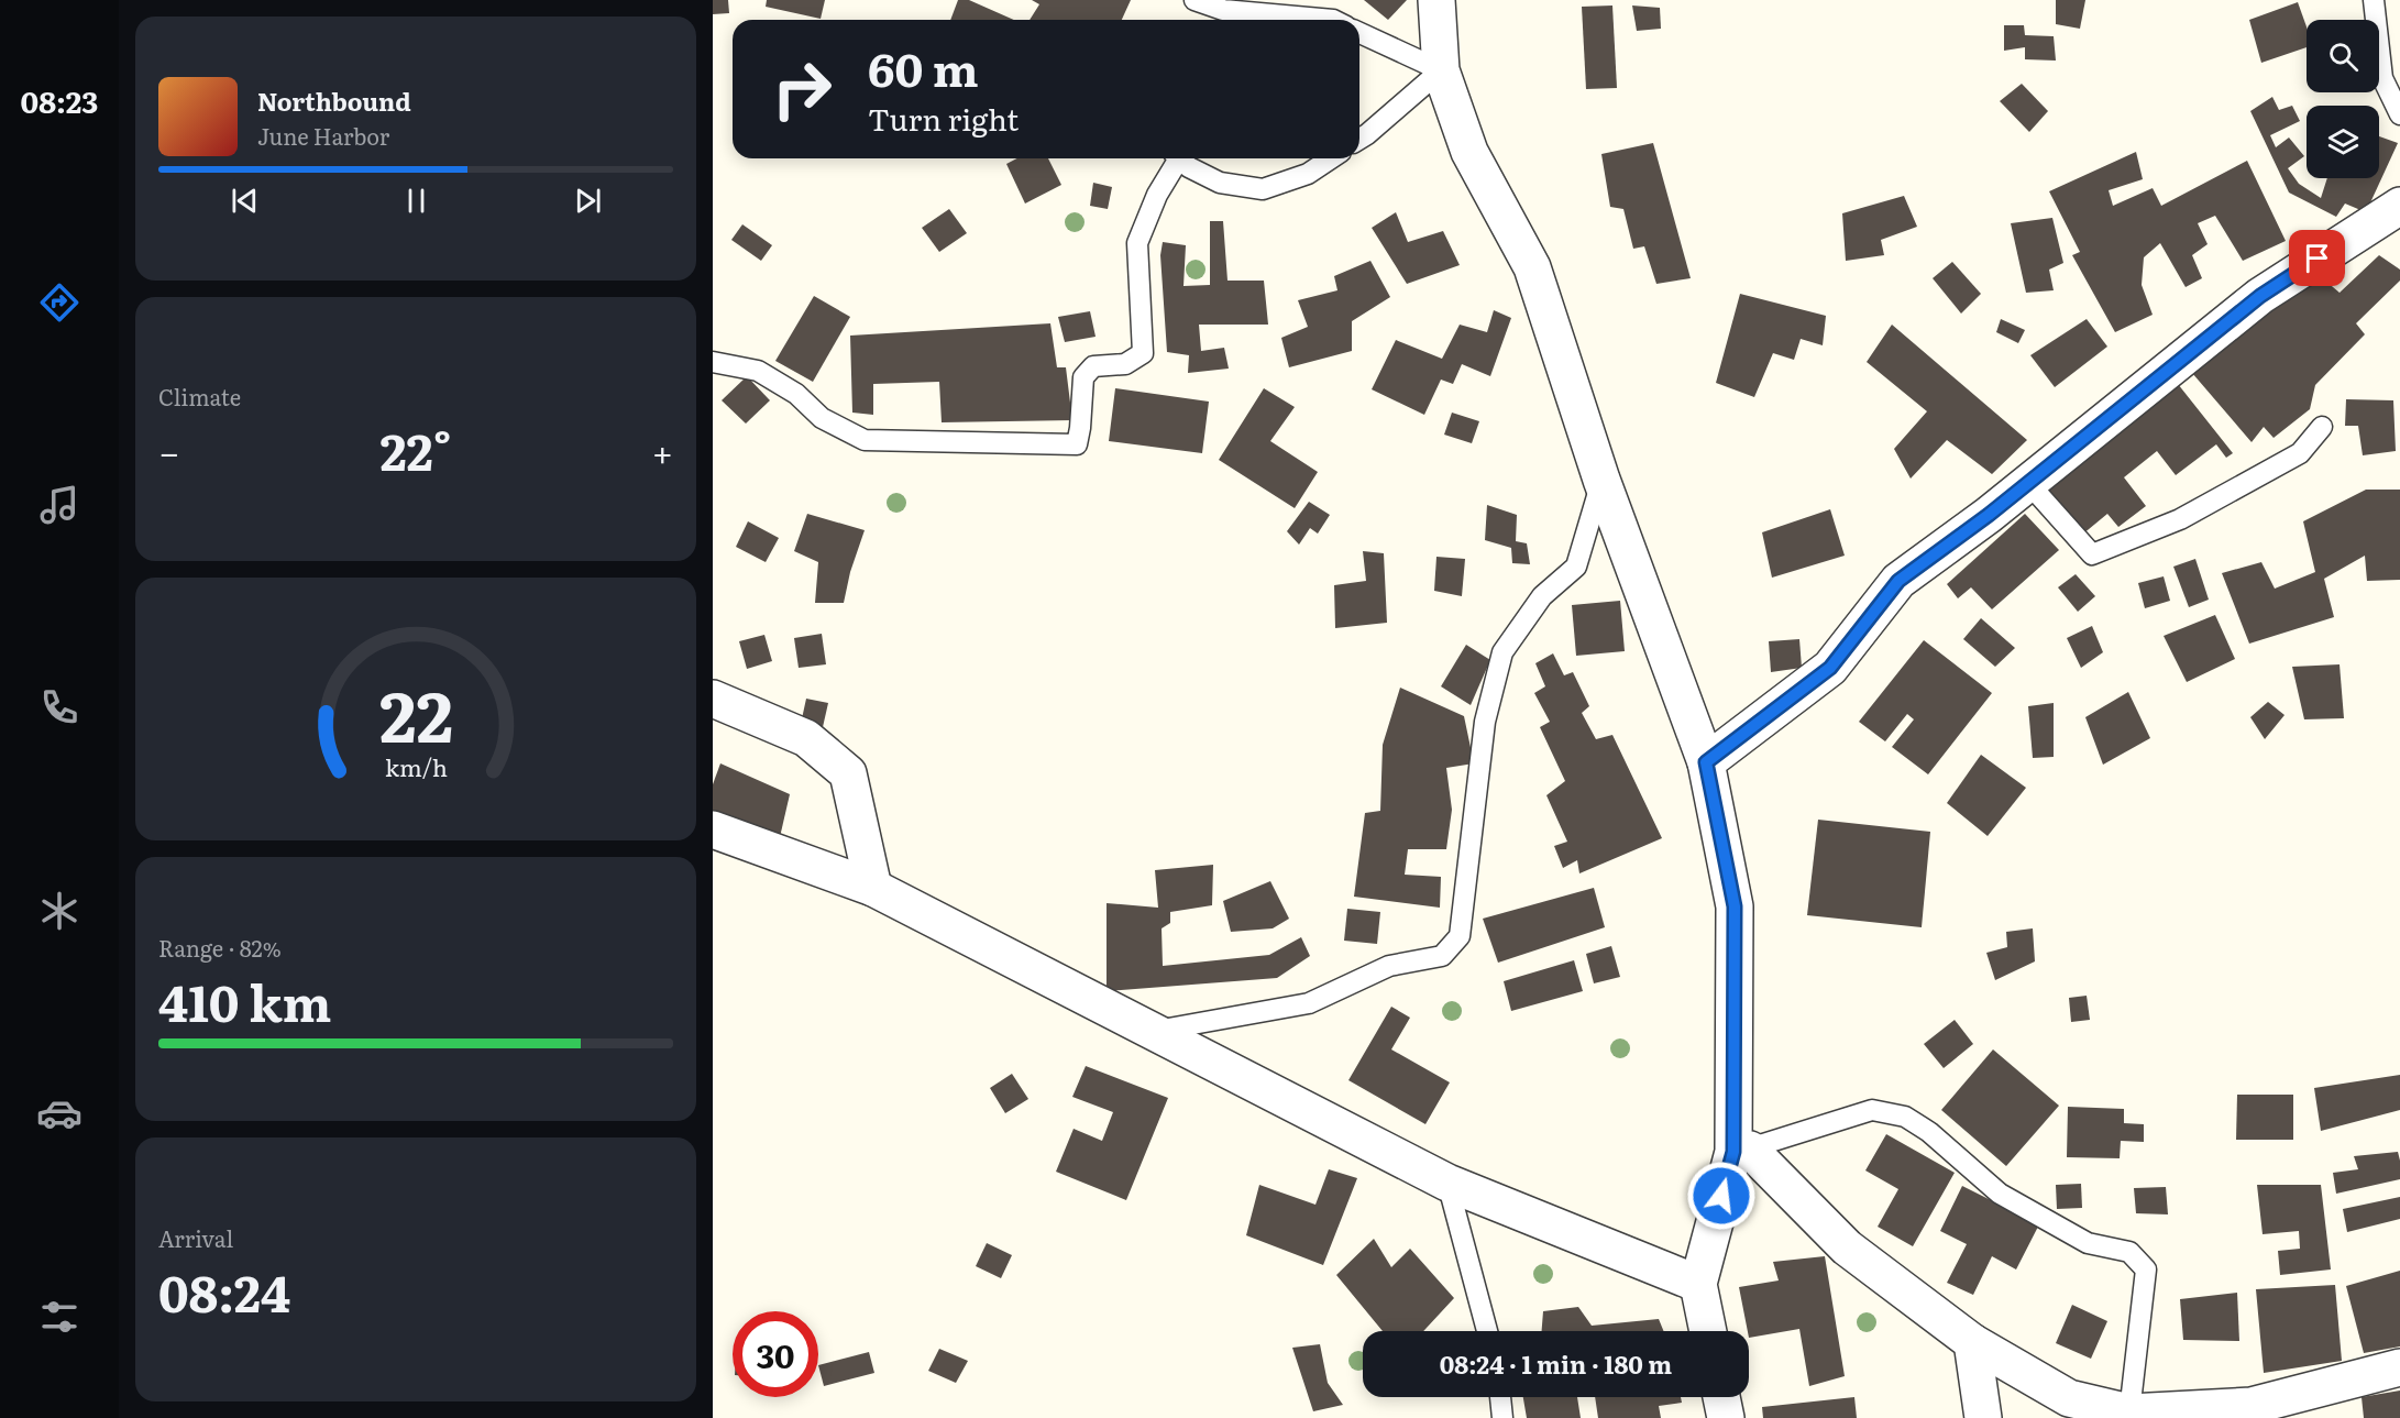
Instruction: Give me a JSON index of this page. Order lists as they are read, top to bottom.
{
  "page": {
    "tabs": "08:23",
    "turn": ["60 m", "Turn right"],
    "song": ["Northbound", "June Harbor"],
    "tile": [
      "Climate",
      ["Range · 82%", "410 km"],
      ["Arrival", "08:24"]
    ],
    "heat": ["−", "22°", "+"],
    "limit": "30",
    "trip": "08:24 · 1 min · 180 m",
    "gauge": ["22", "km/h"]
  }
}
